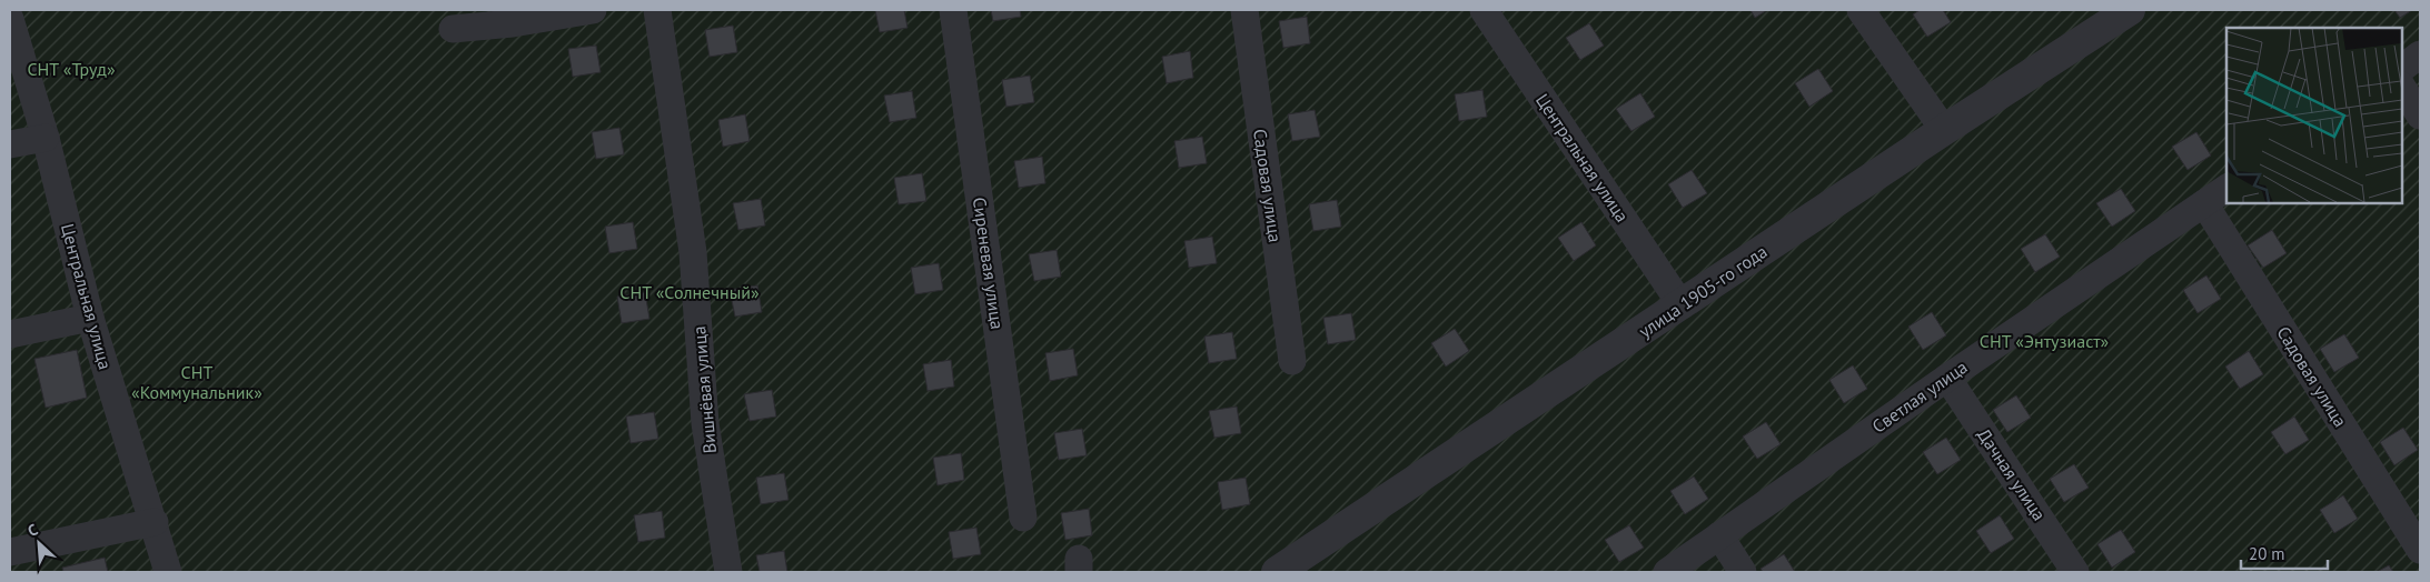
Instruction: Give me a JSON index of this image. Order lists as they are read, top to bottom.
{
  "streets": {
    "street": [
      "Центральная улица",
      "Садовая улица",
      "Сиреневая улица",
      "улица 1905-го года",
      "Вишнёвая улица",
      "Светлая улица",
      "Дачная улица"
    ]
  },
  "crossings": [
    ["Центральная улица", "улица 1905-го года"],
    ["Садовая улица", "Светлая улица"],
    ["Светлая улица", "Дачная улица"]
  ],
  "parks": [
    "СНТ «Труд»",
    "СНТ «Солнечный»",
    "СНТ «Энтузиаст»",
    "СНТ «Коммунальник»"
  ],
  "scale_bar": "20 m",
  "north": "top left"
}
